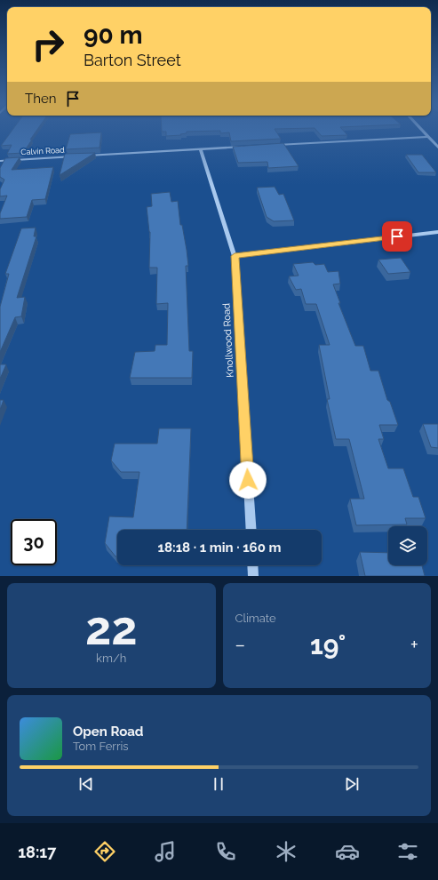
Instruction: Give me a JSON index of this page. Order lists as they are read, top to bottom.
{
  "streets": {
    "street": ["Calvin Road", "Knollwood Road"]
  },
  "page": {
    "turn": ["90 m", "Barton Street"],
    "then": "Then",
    "limit": "30",
    "trip": "18:18 · 1 min · 160 m",
    "tile": [
      ["22", "km/h"],
      "Climate"
    ],
    "heat": ["−", "19°", "+"],
    "song": ["Open Road", "Tom Ferris"],
    "tabs": "18:17"
  }
}
